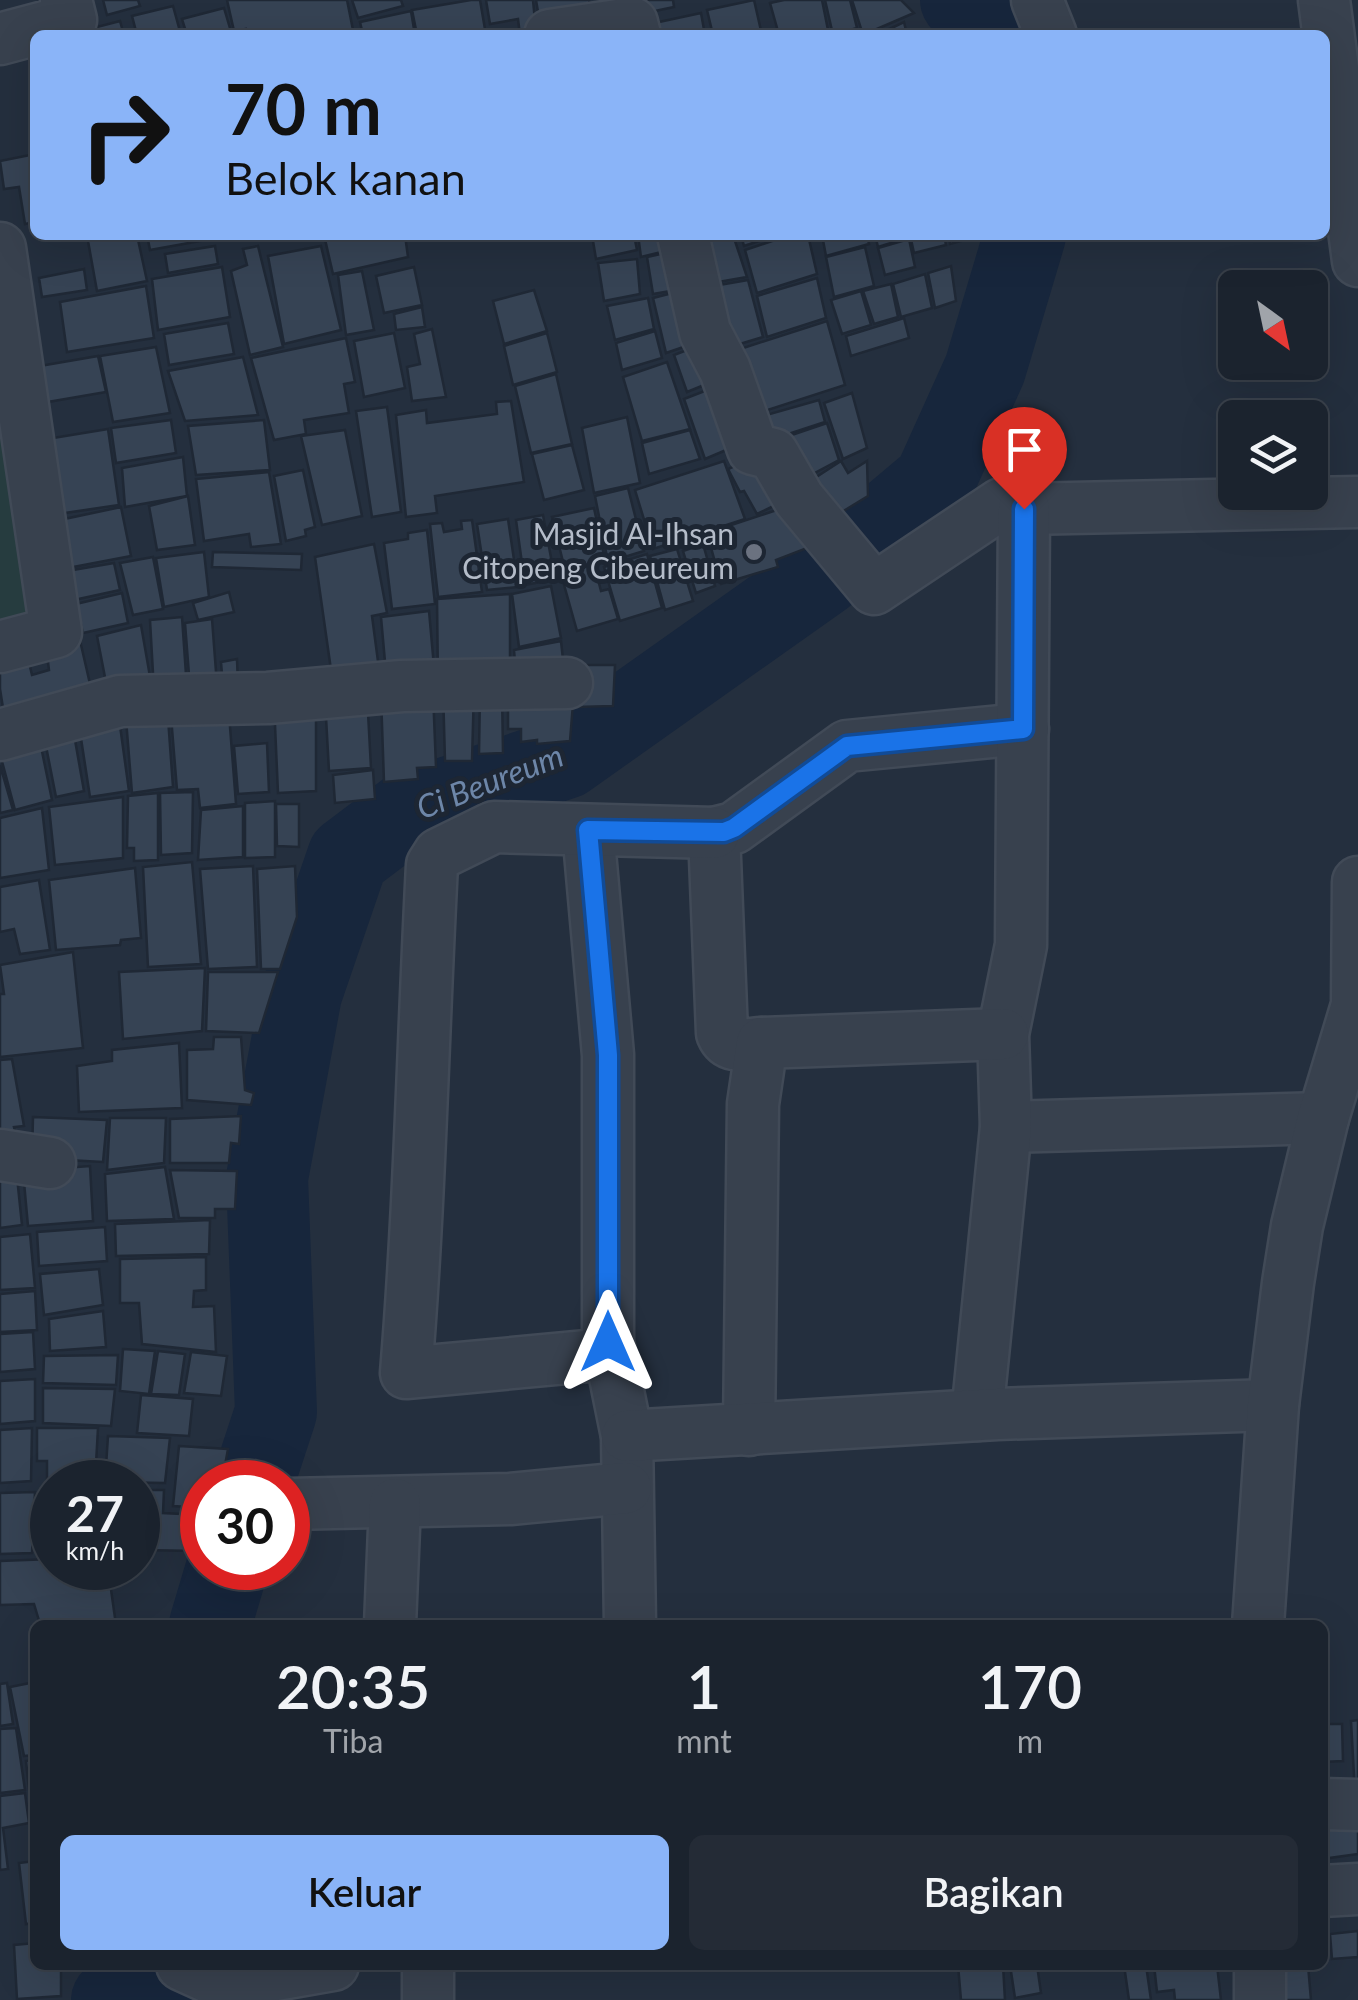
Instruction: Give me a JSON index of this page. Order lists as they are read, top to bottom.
{
  "water": ["Ci Beureum"],
  "places": ["Masjid Al-Ihsan Citopeng Cibeureum"],
  "north": "bottom right",
  "page": {
    "turn": ["70 m", "Belok kanan"],
    "speed": "27 km/h",
    "limit": "30",
    "eta": [
      "20:35",
      "Tiba",
      "1",
      "mnt",
      "170",
      "m"
    ],
    "buttons": ["Keluar", "Bagikan"]
  }
}
